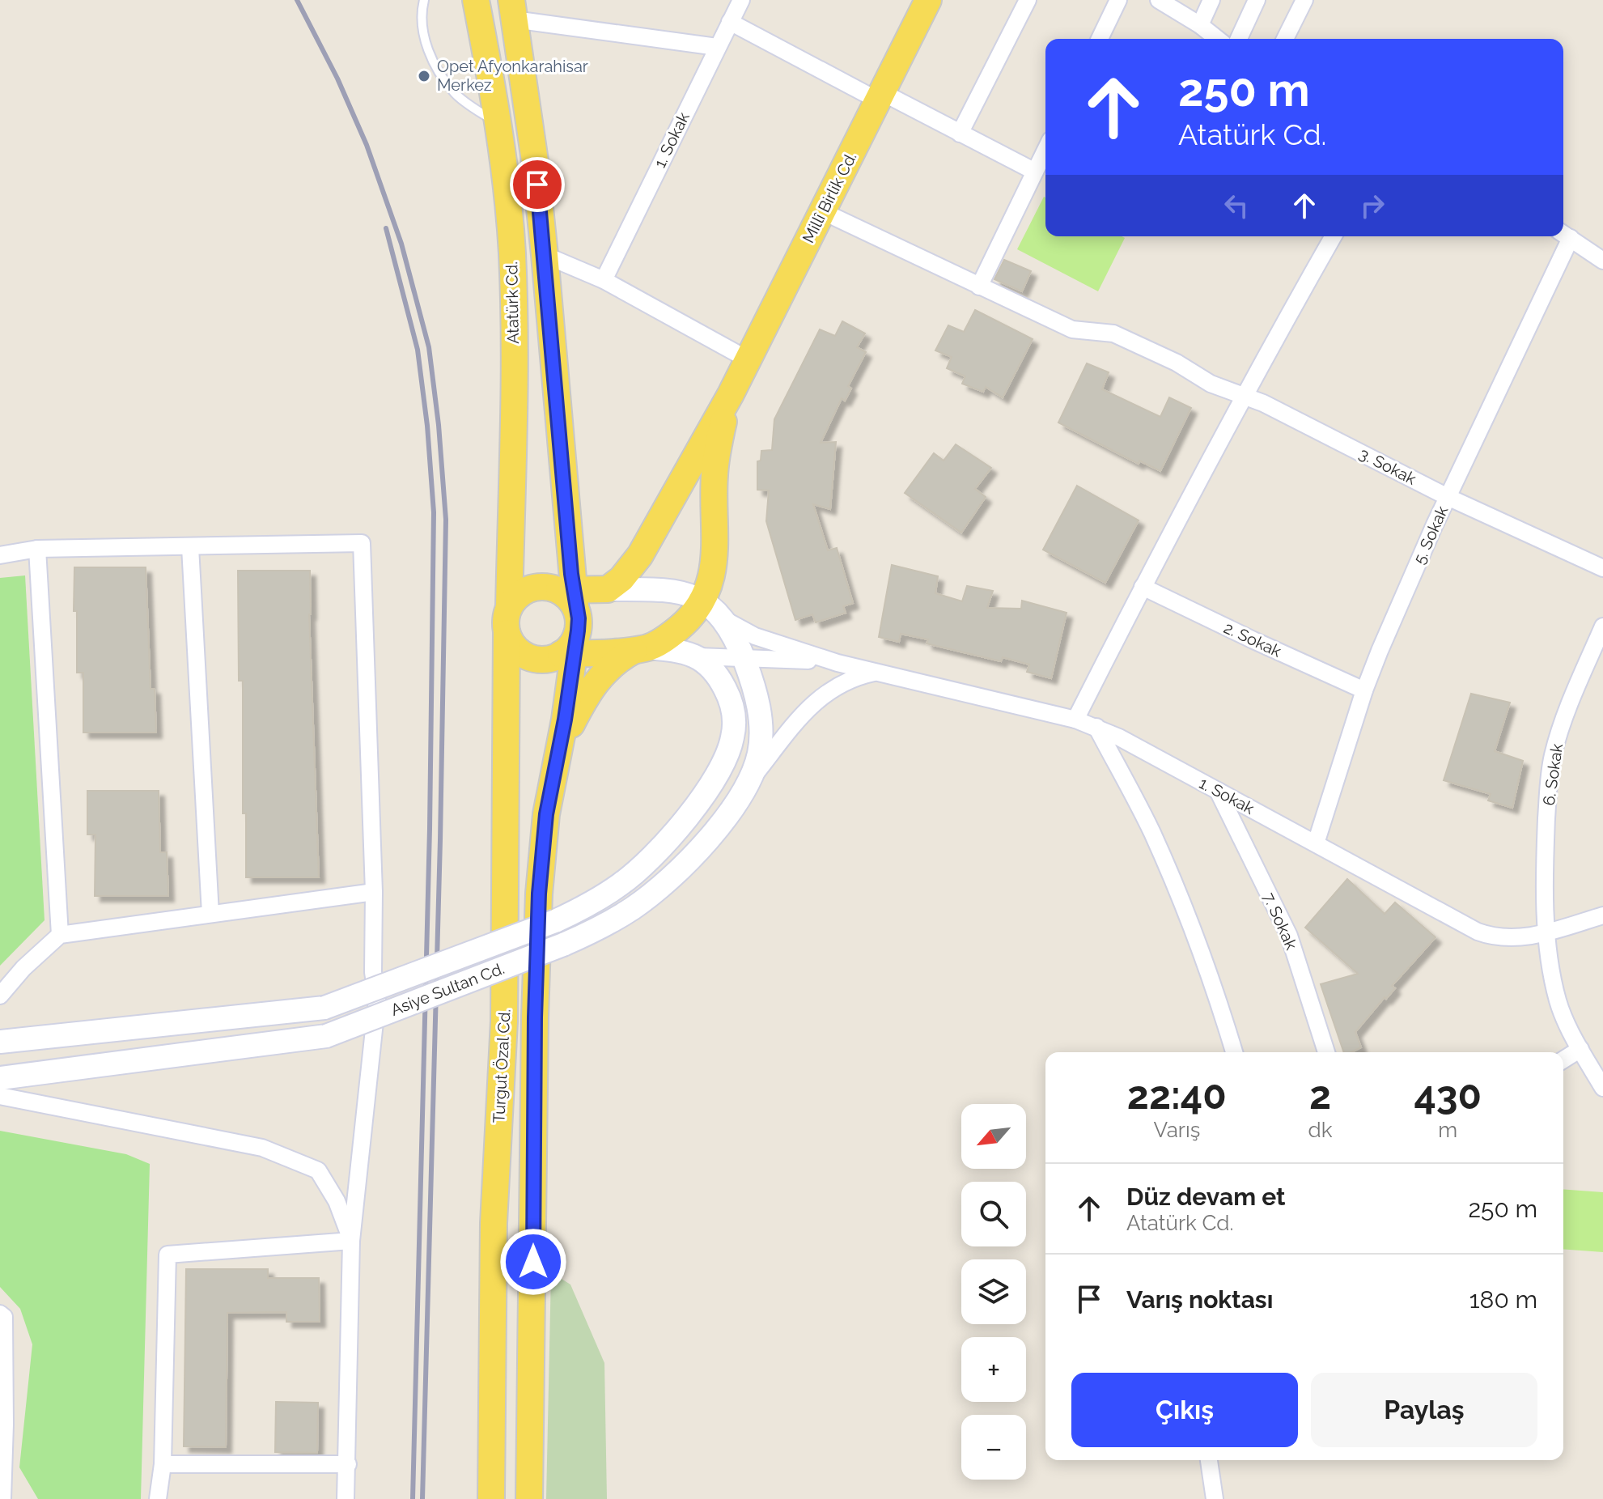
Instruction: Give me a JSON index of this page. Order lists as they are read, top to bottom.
{
  "streets": {
    "main road": [
      "Millî Birlik Cd.",
      "Atatürk Cd.",
      "Asiye Sultan Cd.",
      "Turgut Özal Cd."
    ],
    "street": [
      "1. Sokak",
      "3. Sokak",
      "5. Sokak",
      "2. Sokak",
      "6. Sokak",
      "7. Sokak"
    ]
  },
  "crossings": [
    ["1. Sokak", "5. Sokak"],
    ["1. Sokak", "6. Sokak"],
    ["1. Sokak", "7. Sokak"],
    ["Millî Birlik Cd.", "3. Sokak"],
    ["Millî Birlik Cd.", "Asiye Sultan Cd."],
    ["Atatürk Cd.", "Turgut Özal Cd."],
    ["3. Sokak", "5. Sokak"],
    ["5. Sokak", "2. Sokak"]
  ],
  "places": ["Opet Afyonkarahisar Merkez"],
  "north": "bottom left",
  "page": {
    "turn": ["250 m", "Atatürk Cd."],
    "eta": [
      "22:40",
      "Varış",
      "2",
      "dk",
      "430",
      "m"
    ],
    "map_buttons": ["+", "−"],
    "list": [
      {
        "name": "Düz devam et",
        "note": "Atatürk Cd.",
        "value": "250 m"
      },
      {
        "name": "Varış noktası",
        "value": "180 m"
      }
    ],
    "buttons": ["Çıkış", "Paylaş"]
  }
}
